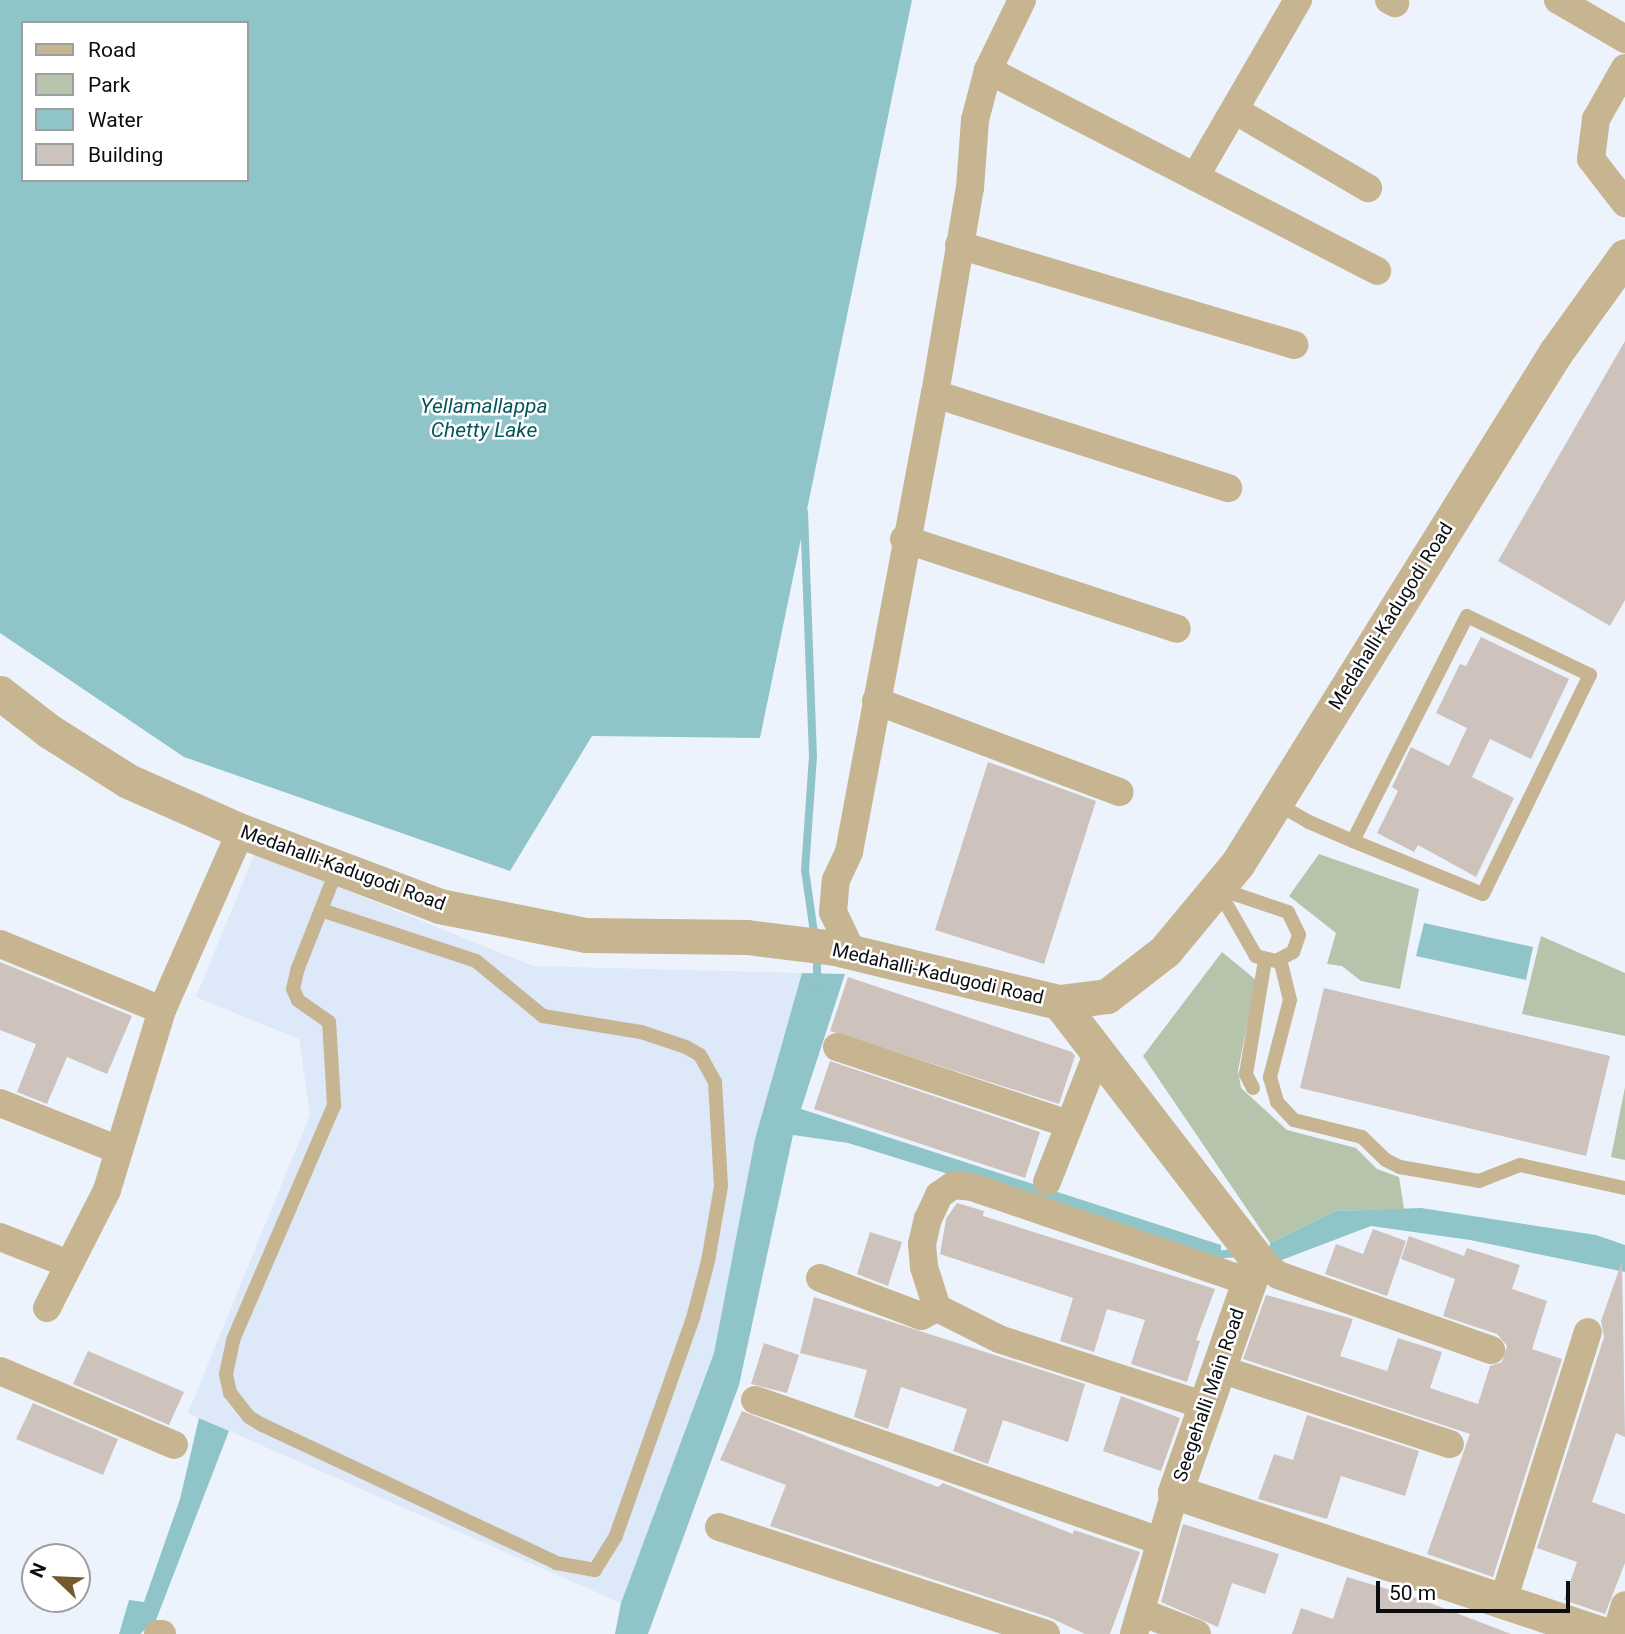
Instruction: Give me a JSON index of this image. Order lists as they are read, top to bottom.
{
  "streets": {
    "street": ["Medahalli-Kadugodi Road", "Seegehalli Main Road"]
  },
  "water": ["Yellamallappa Chetty Lake"],
  "legend": [
    "Road",
    "Park",
    "Water",
    "Building"
  ],
  "scale_bar": "50 m",
  "north": "top left"
}
